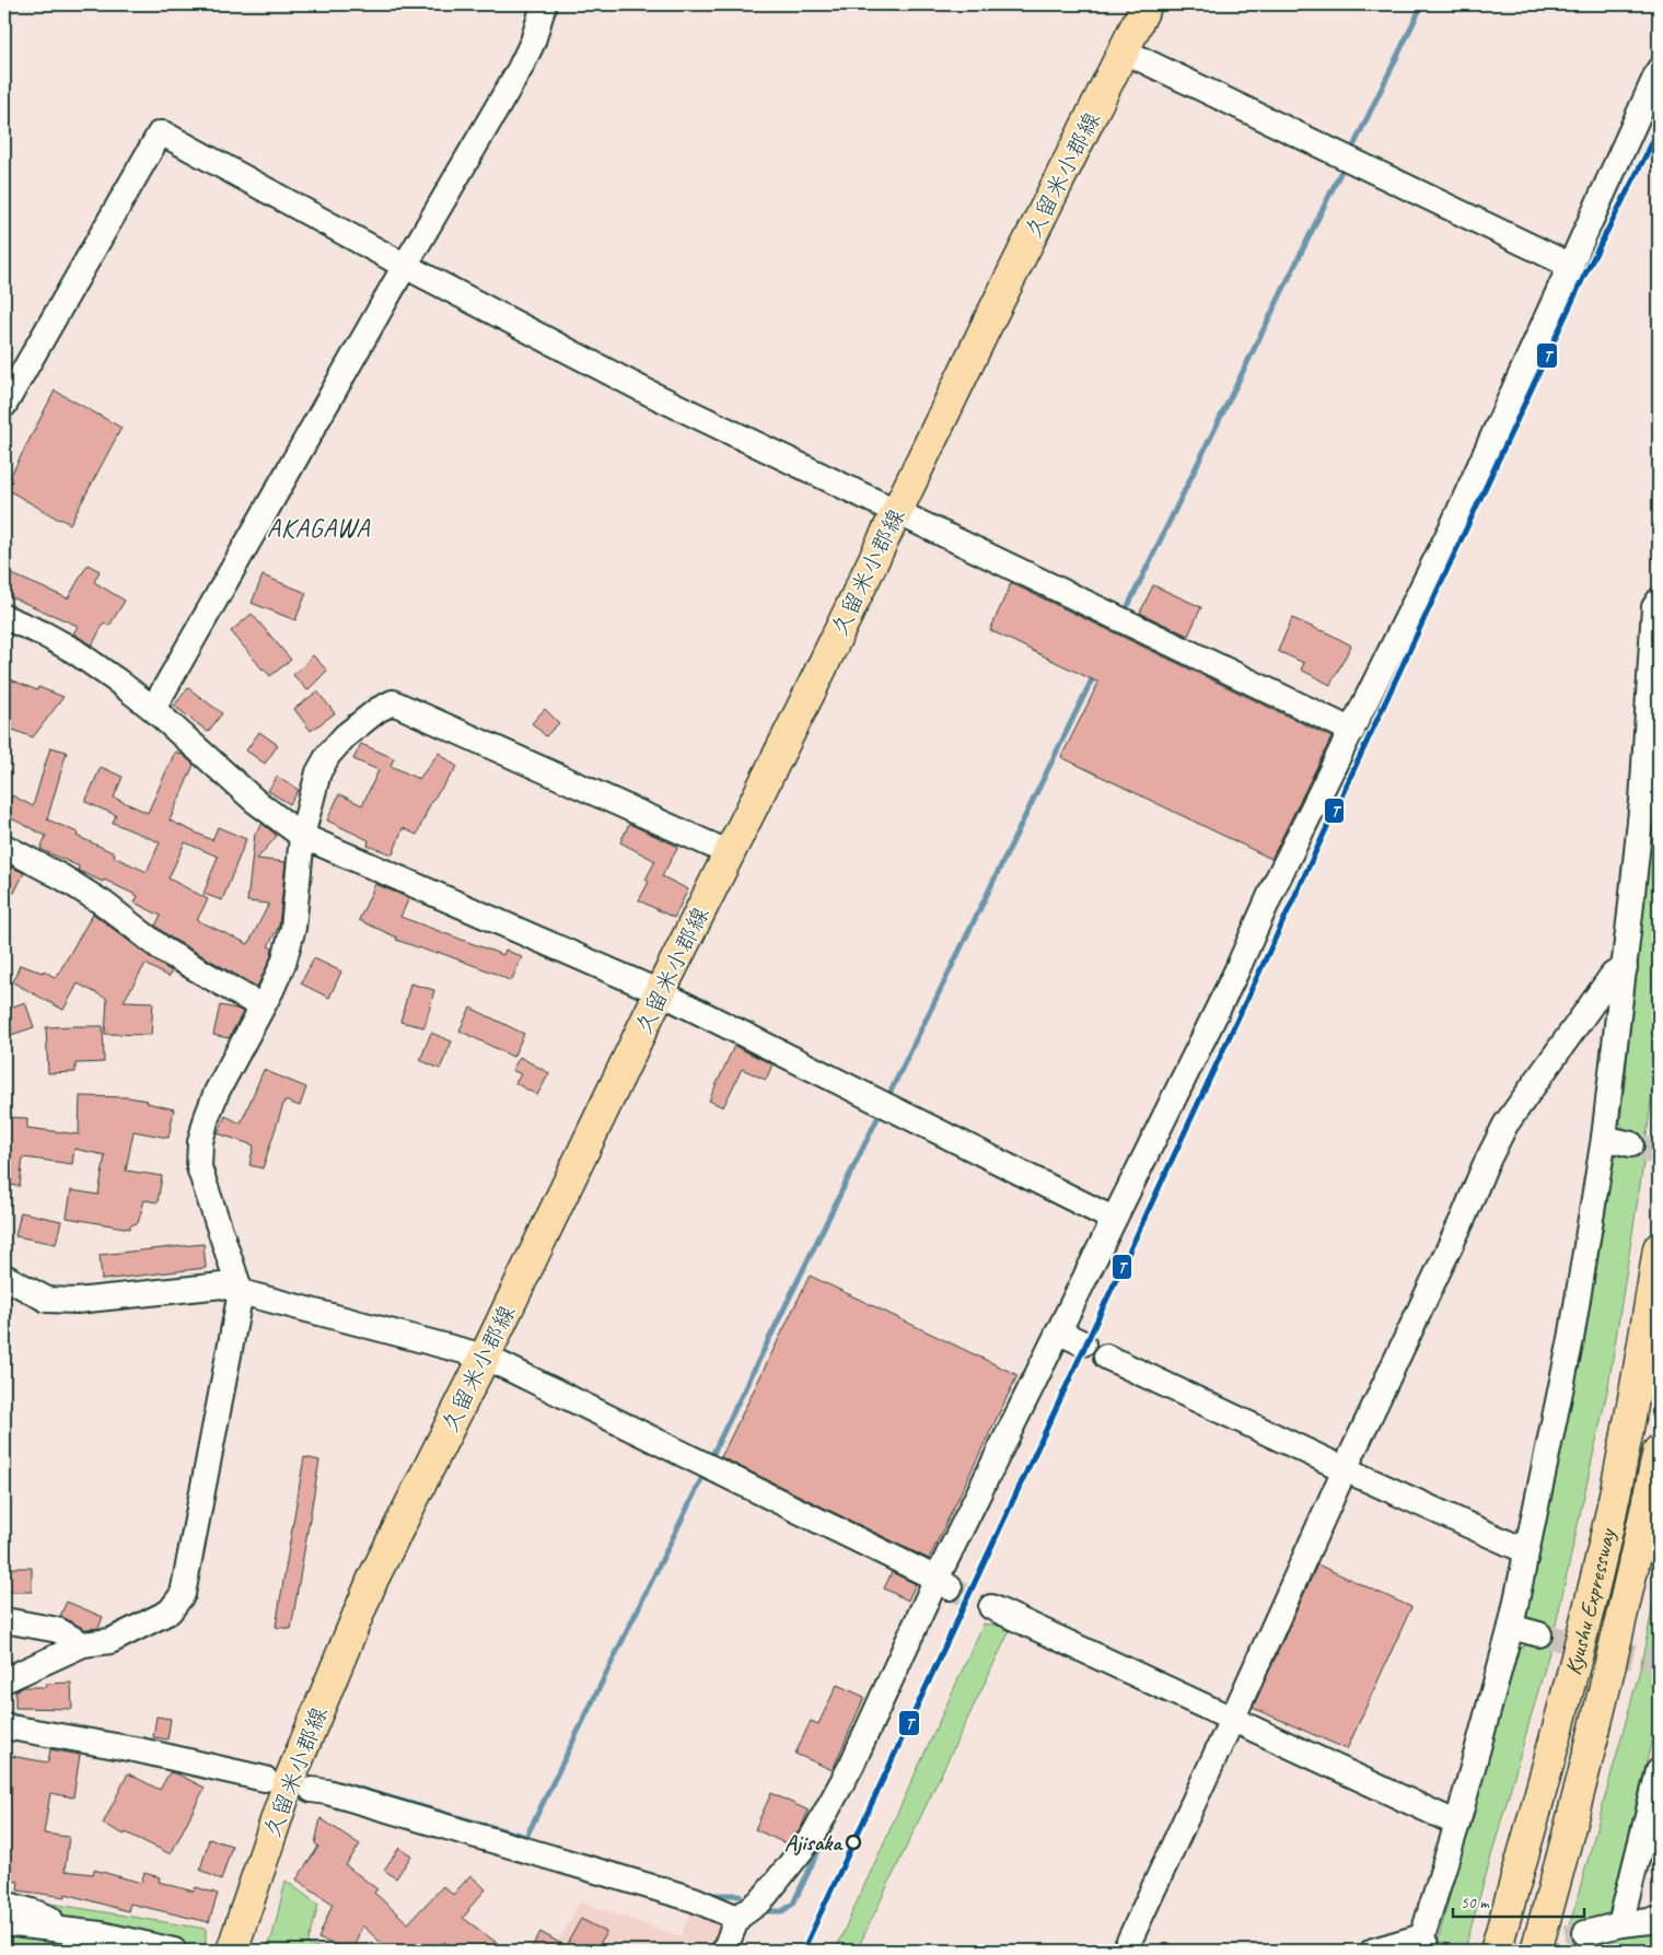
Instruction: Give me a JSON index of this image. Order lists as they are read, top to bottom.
{
  "streets": {
    "main road": ["久留米小郡線", "Kyushu Expressway"]
  },
  "districts": ["AKAGAWA"],
  "places": ["Ajisaka"],
  "lines": ["transit line T"],
  "scale_bar": "50 m"
}
